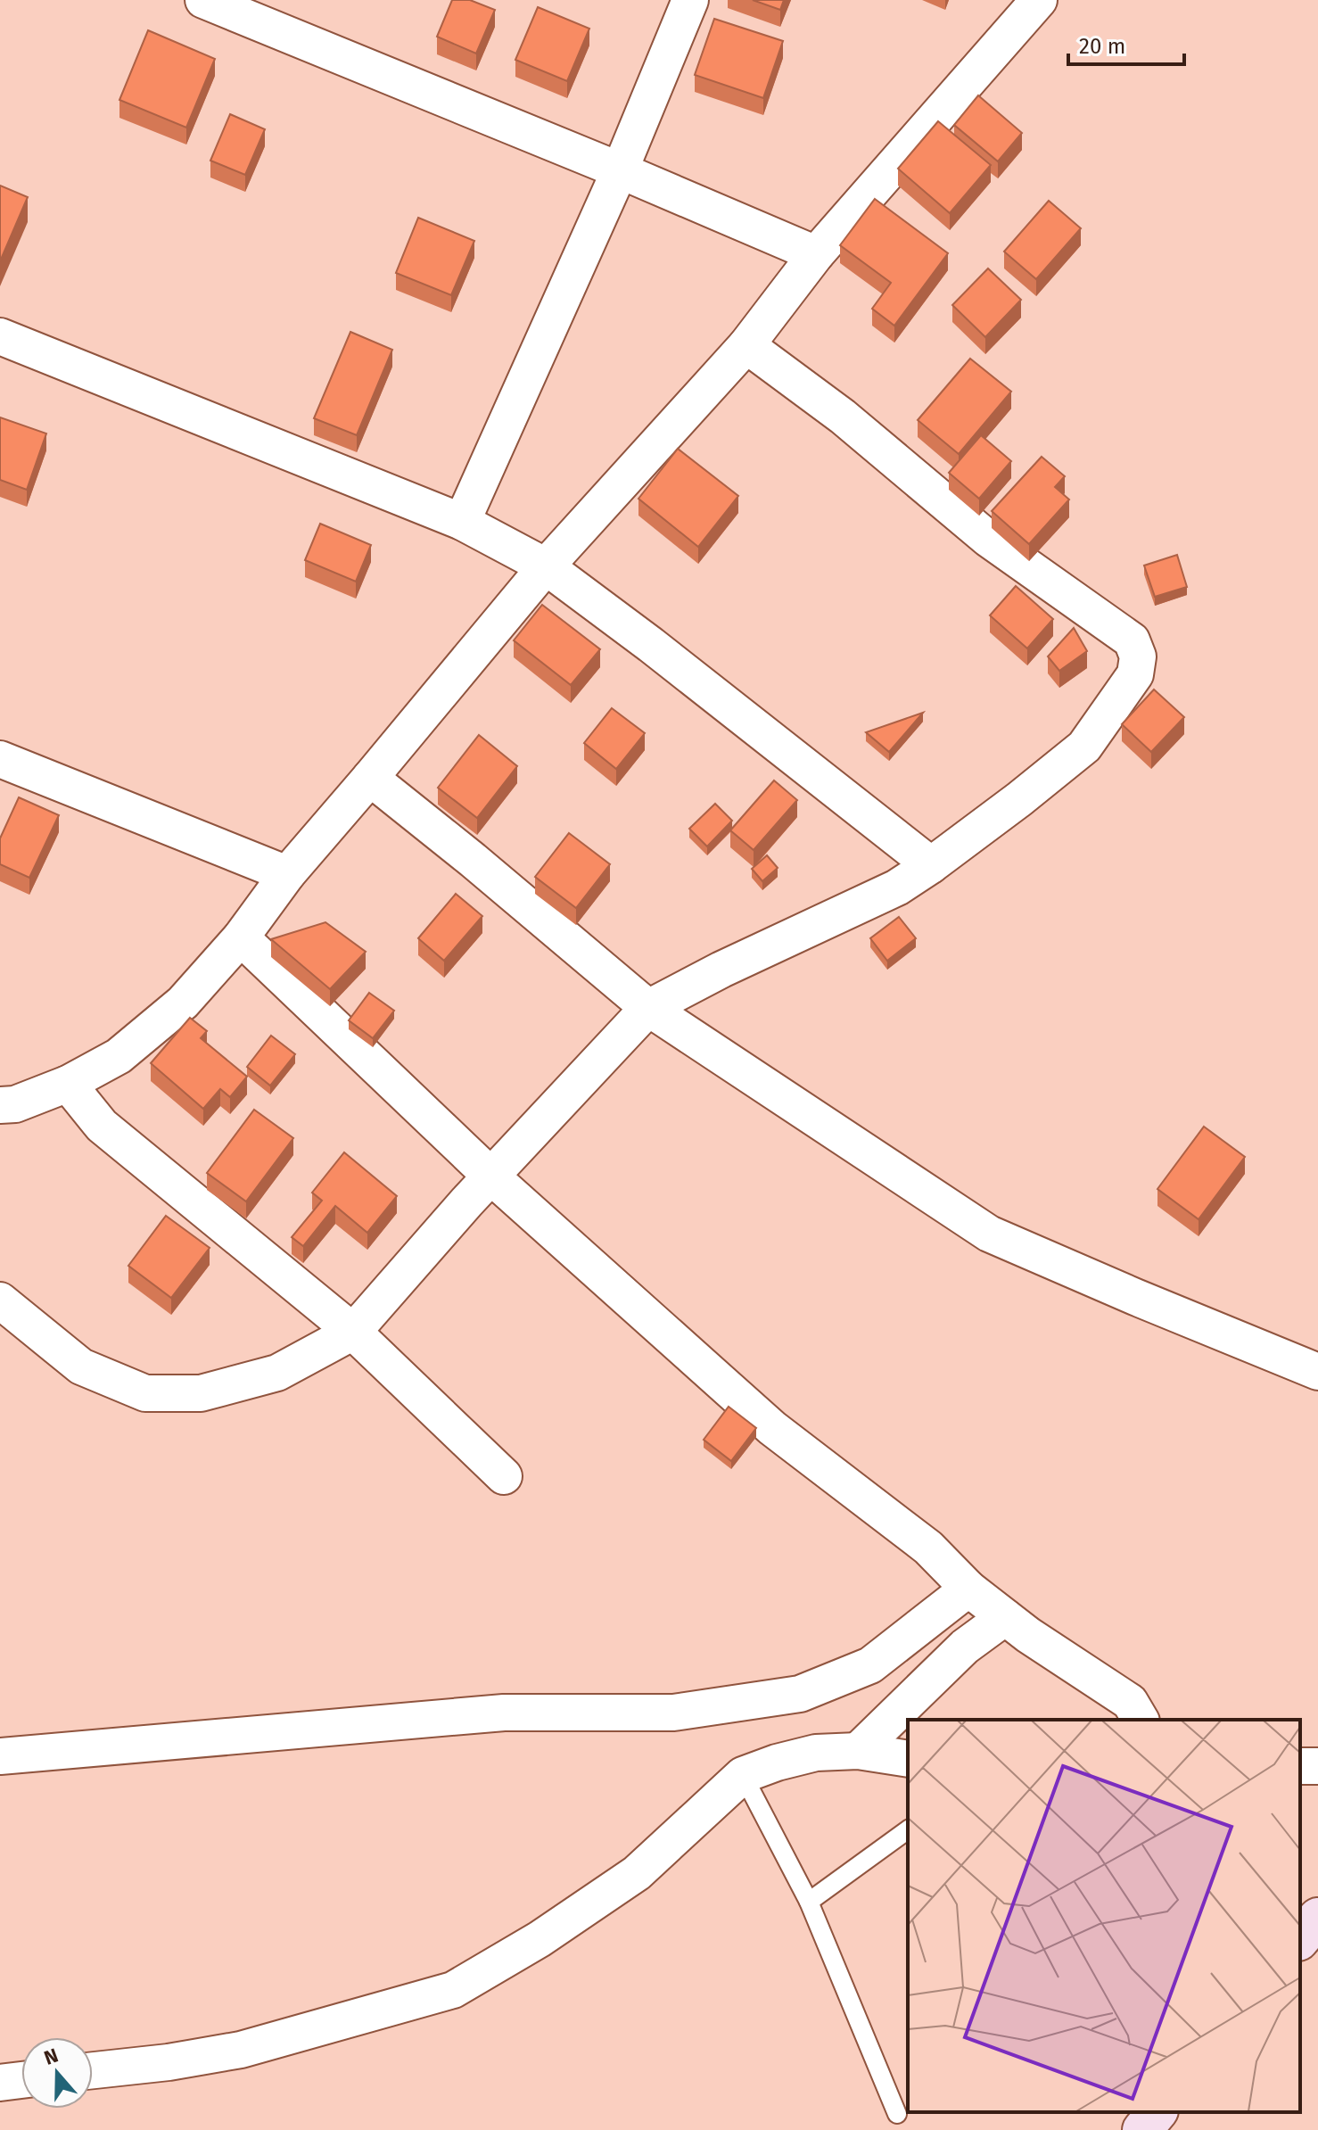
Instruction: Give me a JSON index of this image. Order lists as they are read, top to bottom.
{
  "scale_bar": "20 m",
  "north": "top"
}
